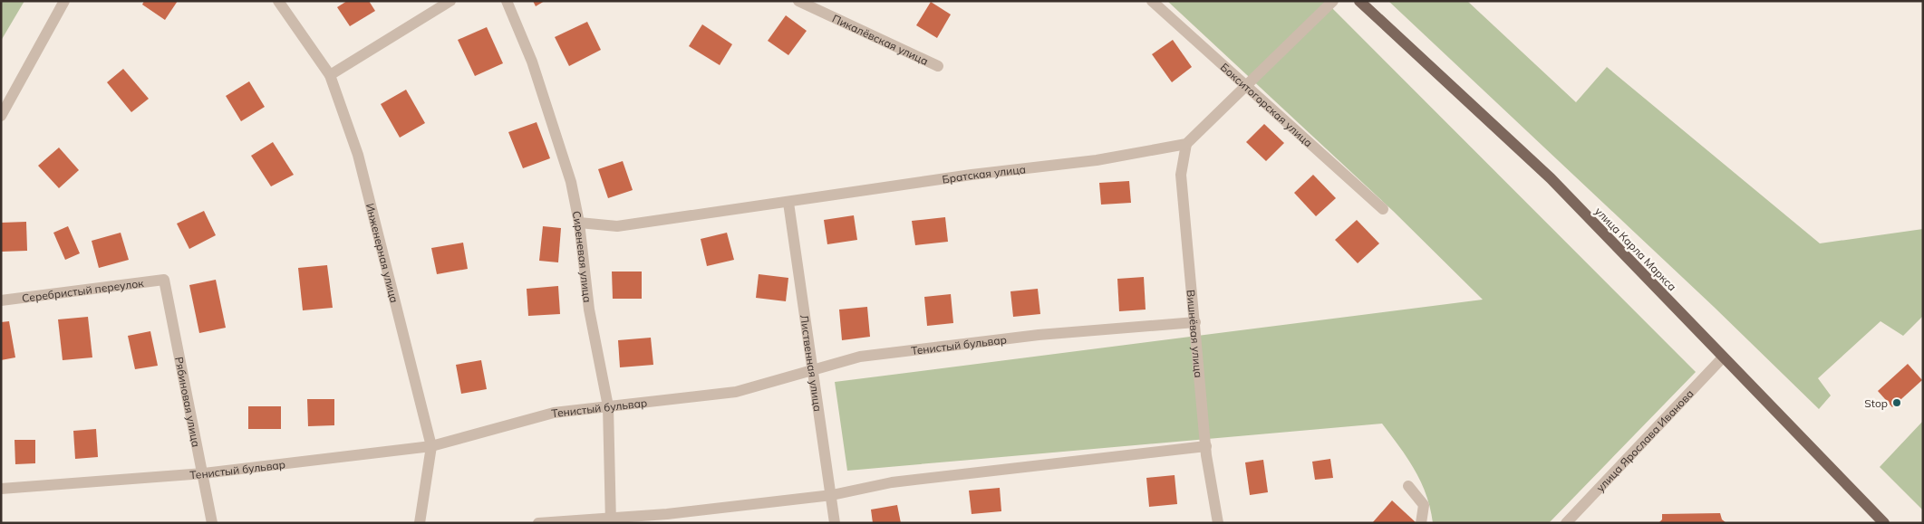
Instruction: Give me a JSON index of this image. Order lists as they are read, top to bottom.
{
  "streets": {
    "main road": ["улица Карла Маркса"],
    "street": [
      "Пикалёвская улица",
      "Бокситогорская улица",
      "Братская улица",
      "Инженерная улица",
      "Сиреневая улица",
      "Серебристый переулок",
      "Вишнёвая улица",
      "Тенистый бульвар",
      "Лиственная улица",
      "Рябиновая улица",
      "улица Ярослава Иванова"
    ]
  },
  "crossings": [
    ["Братская улица", "Сиреневая улица"],
    ["Братская улица", "Вишнёвая улица"],
    ["Братская улица", "Лиственная улица"],
    ["улица Карла Маркса", "улица Ярослава Иванова"],
    ["Инженерная улица", "Тенистый бульвар"],
    ["Сиреневая улица", "Тенистый бульвар"],
    ["Серебристый переулок", "Рябиновая улица"],
    ["Вишнёвая улица", "Тенистый бульвар"],
    ["Тенистый бульвар", "Лиственная улица"],
    ["Тенистый бульвар", "Рябиновая улица"]
  ],
  "places": ["Stop"]
}
